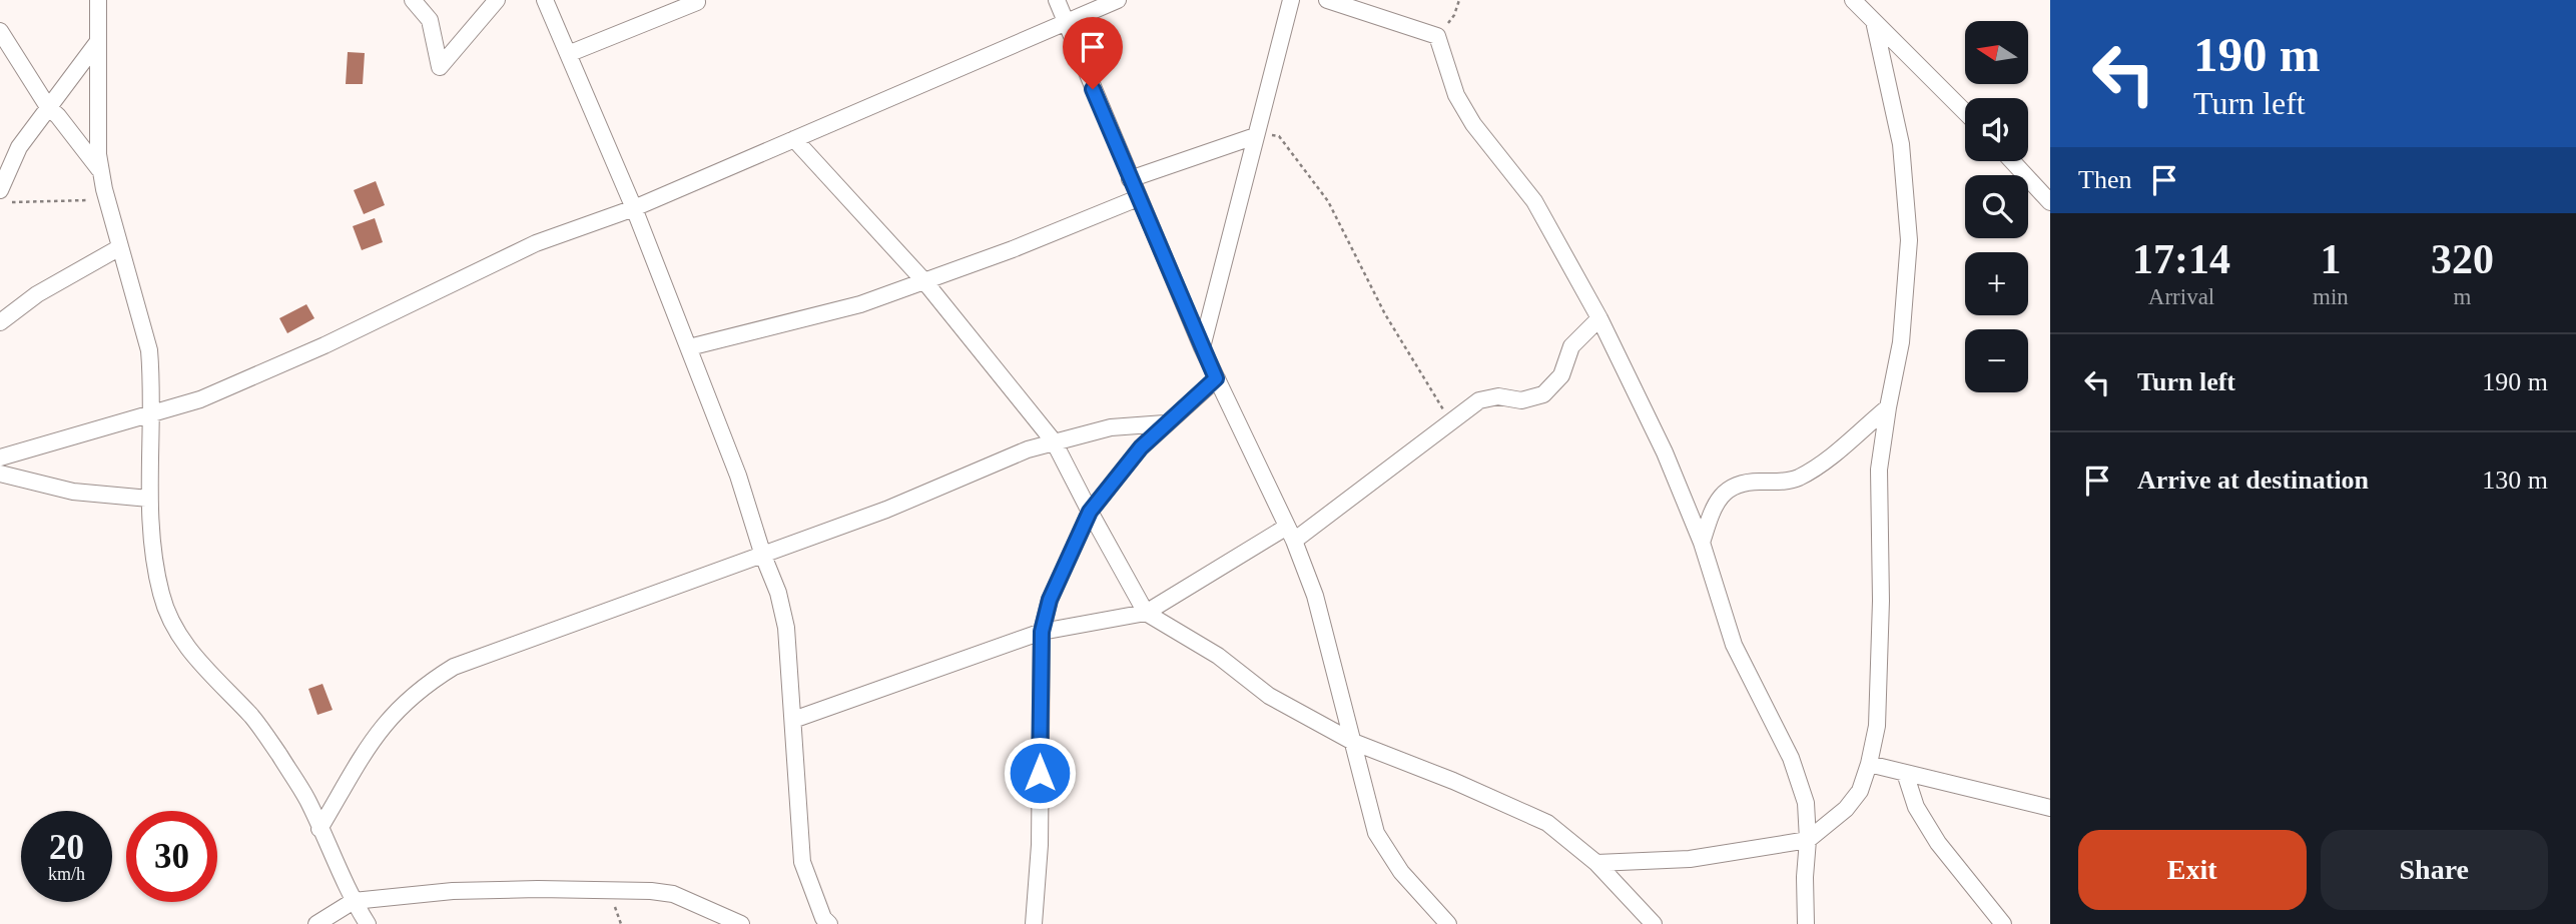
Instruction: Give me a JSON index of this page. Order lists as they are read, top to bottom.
{
  "north": "left",
  "page": {
    "turn": ["190 m", "Turn left"],
    "map_buttons": ["+", "−"],
    "then": "Then",
    "eta": [
      "17:14",
      "Arrival",
      "1",
      "min",
      "320",
      "m"
    ],
    "list": [
      {
        "name": "Turn left",
        "value": "190 m"
      },
      {
        "name": "Arrive at destination",
        "value": "130 m"
      }
    ],
    "speed": "20 km/h",
    "limit": "30",
    "buttons": ["Exit", "Share"]
  }
}
